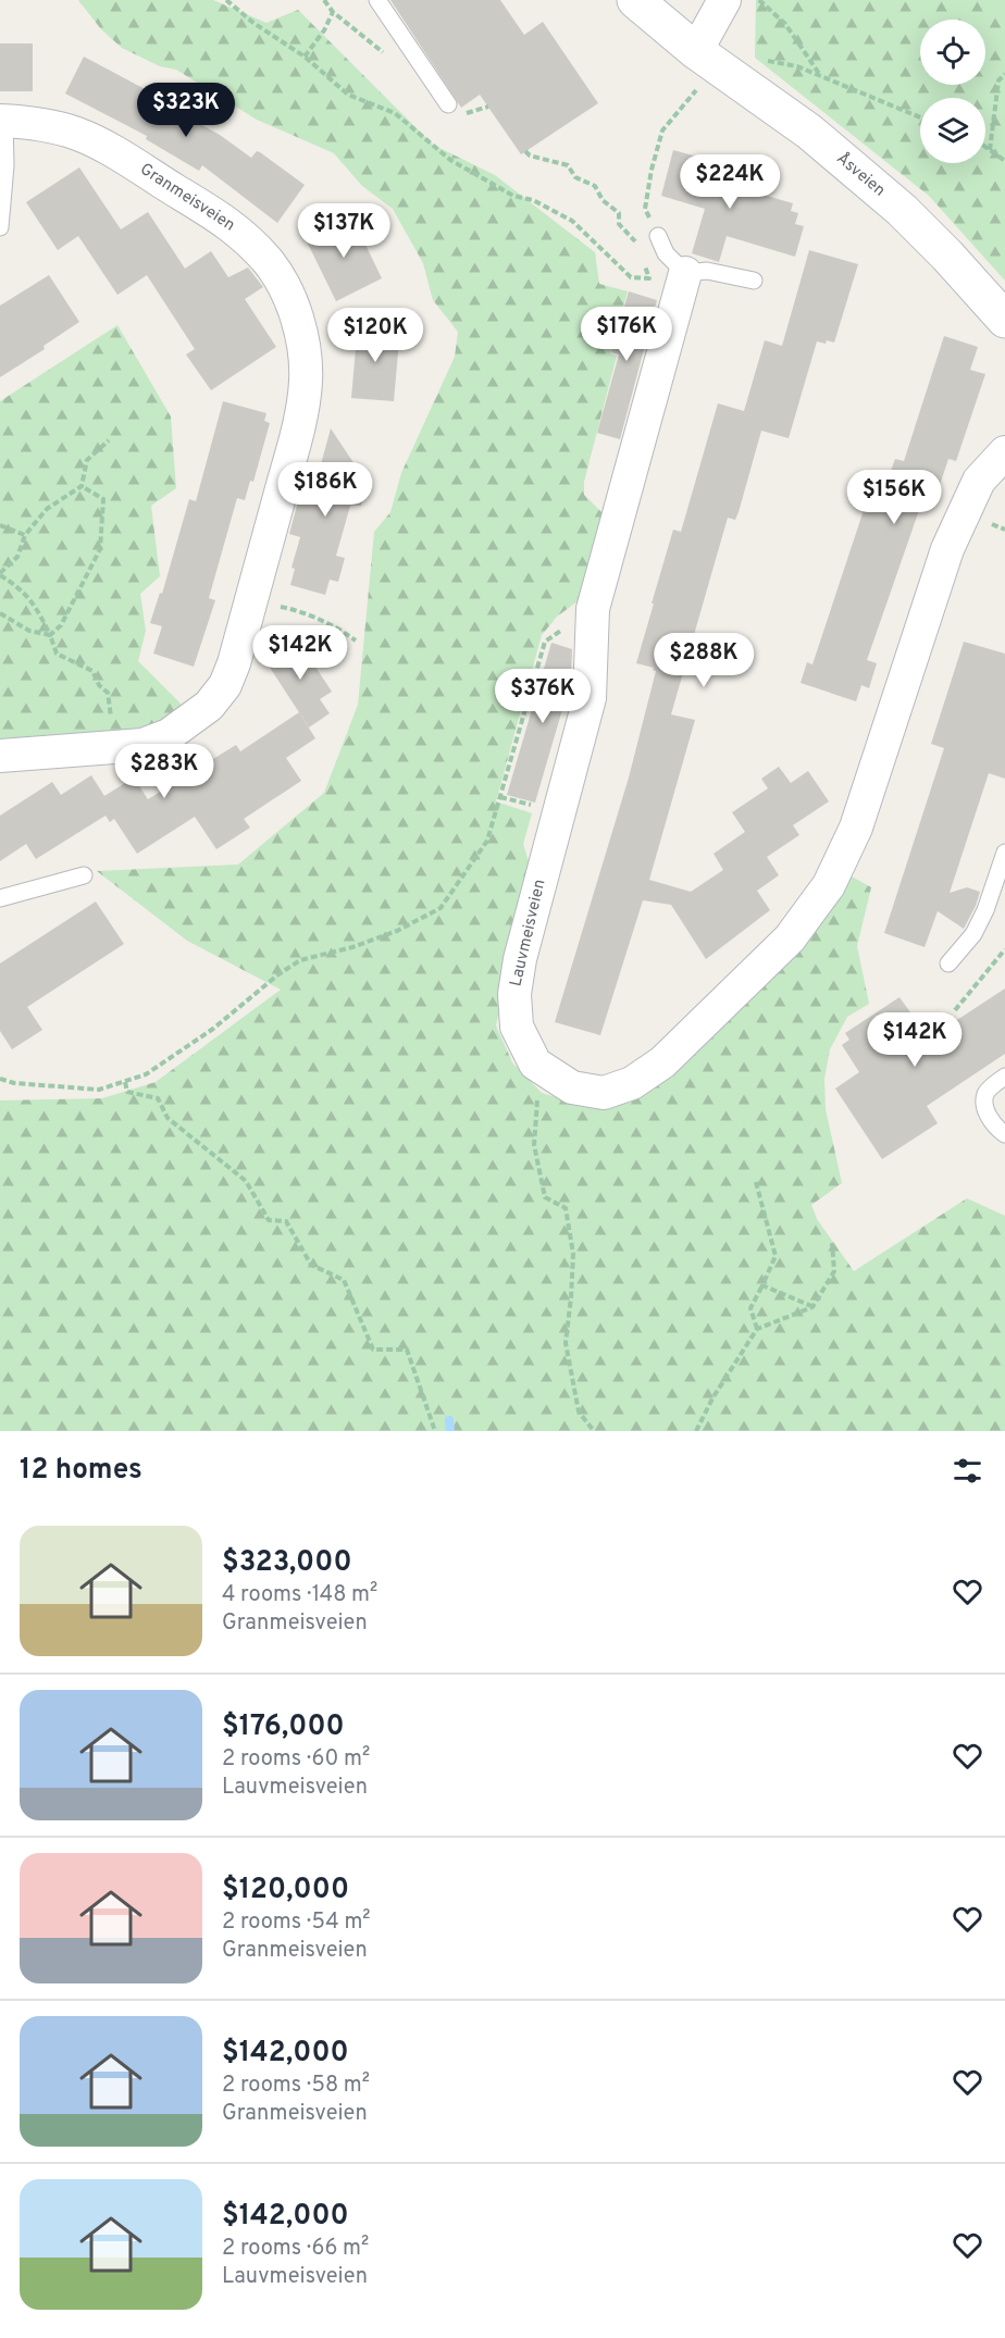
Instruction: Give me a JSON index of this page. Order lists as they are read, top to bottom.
{
  "streets": {
    "street": ["Åsveien", "Granmeisveien", "Lauvmeisveien"]
  },
  "page": {
    "price": [
      "$323K",
      "$224K",
      "$137K",
      "$176K",
      "$120K",
      "$186K",
      "$156K",
      "$142K",
      "$288K",
      "$376K",
      "$283K",
      "$142K"
    ],
    "heading": "12 homes",
    "list": [
      {
        "name": "$323,000",
        "note": "4 rooms · 148 m² · Granmeisveien"
      },
      {
        "name": "$176,000",
        "note": "2 rooms · 60 m² · Lauvmeisveien"
      },
      {
        "name": "$120,000",
        "note": "2 rooms · 54 m² · Granmeisveien"
      },
      {
        "name": "$142,000",
        "note": "2 rooms · 58 m² · Granmeisveien"
      },
      {
        "name": "$142,000",
        "note": "2 rooms · 66 m² · Lauvmeisveien"
      }
    ]
  }
}
